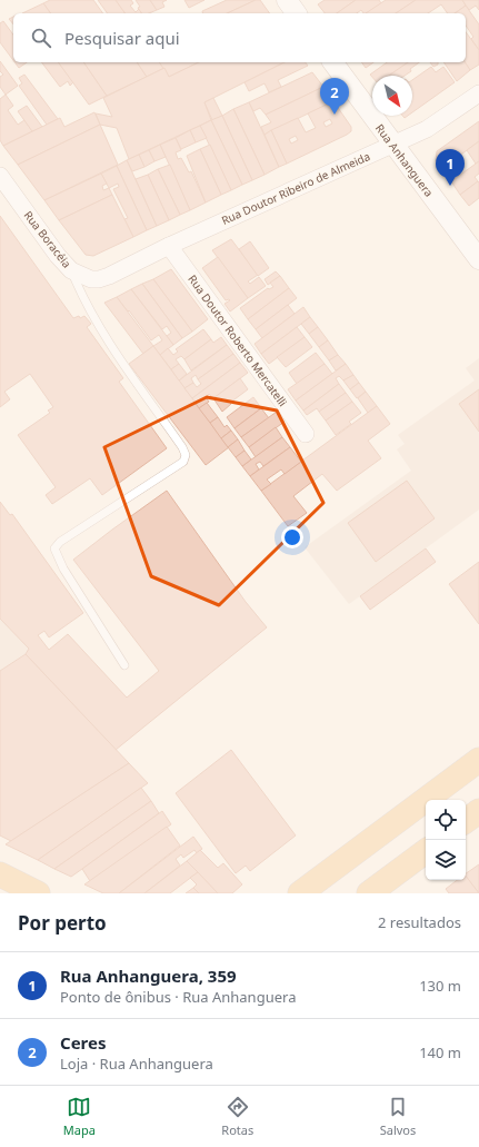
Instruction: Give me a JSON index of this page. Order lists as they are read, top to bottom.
{
  "streets": {
    "street": [
      "Rua Anhanguera",
      "Rua Doutor Ribeiro de Almeida",
      "Rua Boracéia",
      "Rua Doutor Roberto Mercatelli"
    ]
  },
  "crossings": [
    ["Rua Anhanguera", "Rua Doutor Ribeiro de Almeida"],
    ["Rua Doutor Ribeiro de Almeida", "Rua Boracéia"],
    ["Rua Doutor Ribeiro de Almeida", "Rua Doutor Roberto Mercatelli"]
  ],
  "north": "bottom right",
  "page": {
    "search": "Pesquisar aqui",
    "pins": ["2", "1"],
    "heading": ["Por perto", "2 resultados"],
    "list": [
      {
        "mark": "1",
        "name": "Rua Anhanguera, 359",
        "note": "Ponto de ônibus · Rua Anhanguera",
        "value": "130 m"
      },
      {
        "mark": "2",
        "name": "Ceres",
        "note": "Loja · Rua Anhanguera",
        "value": "140 m"
      }
    ],
    "nav": ["Mapa", "Rotas", "Salvos"]
  }
}
